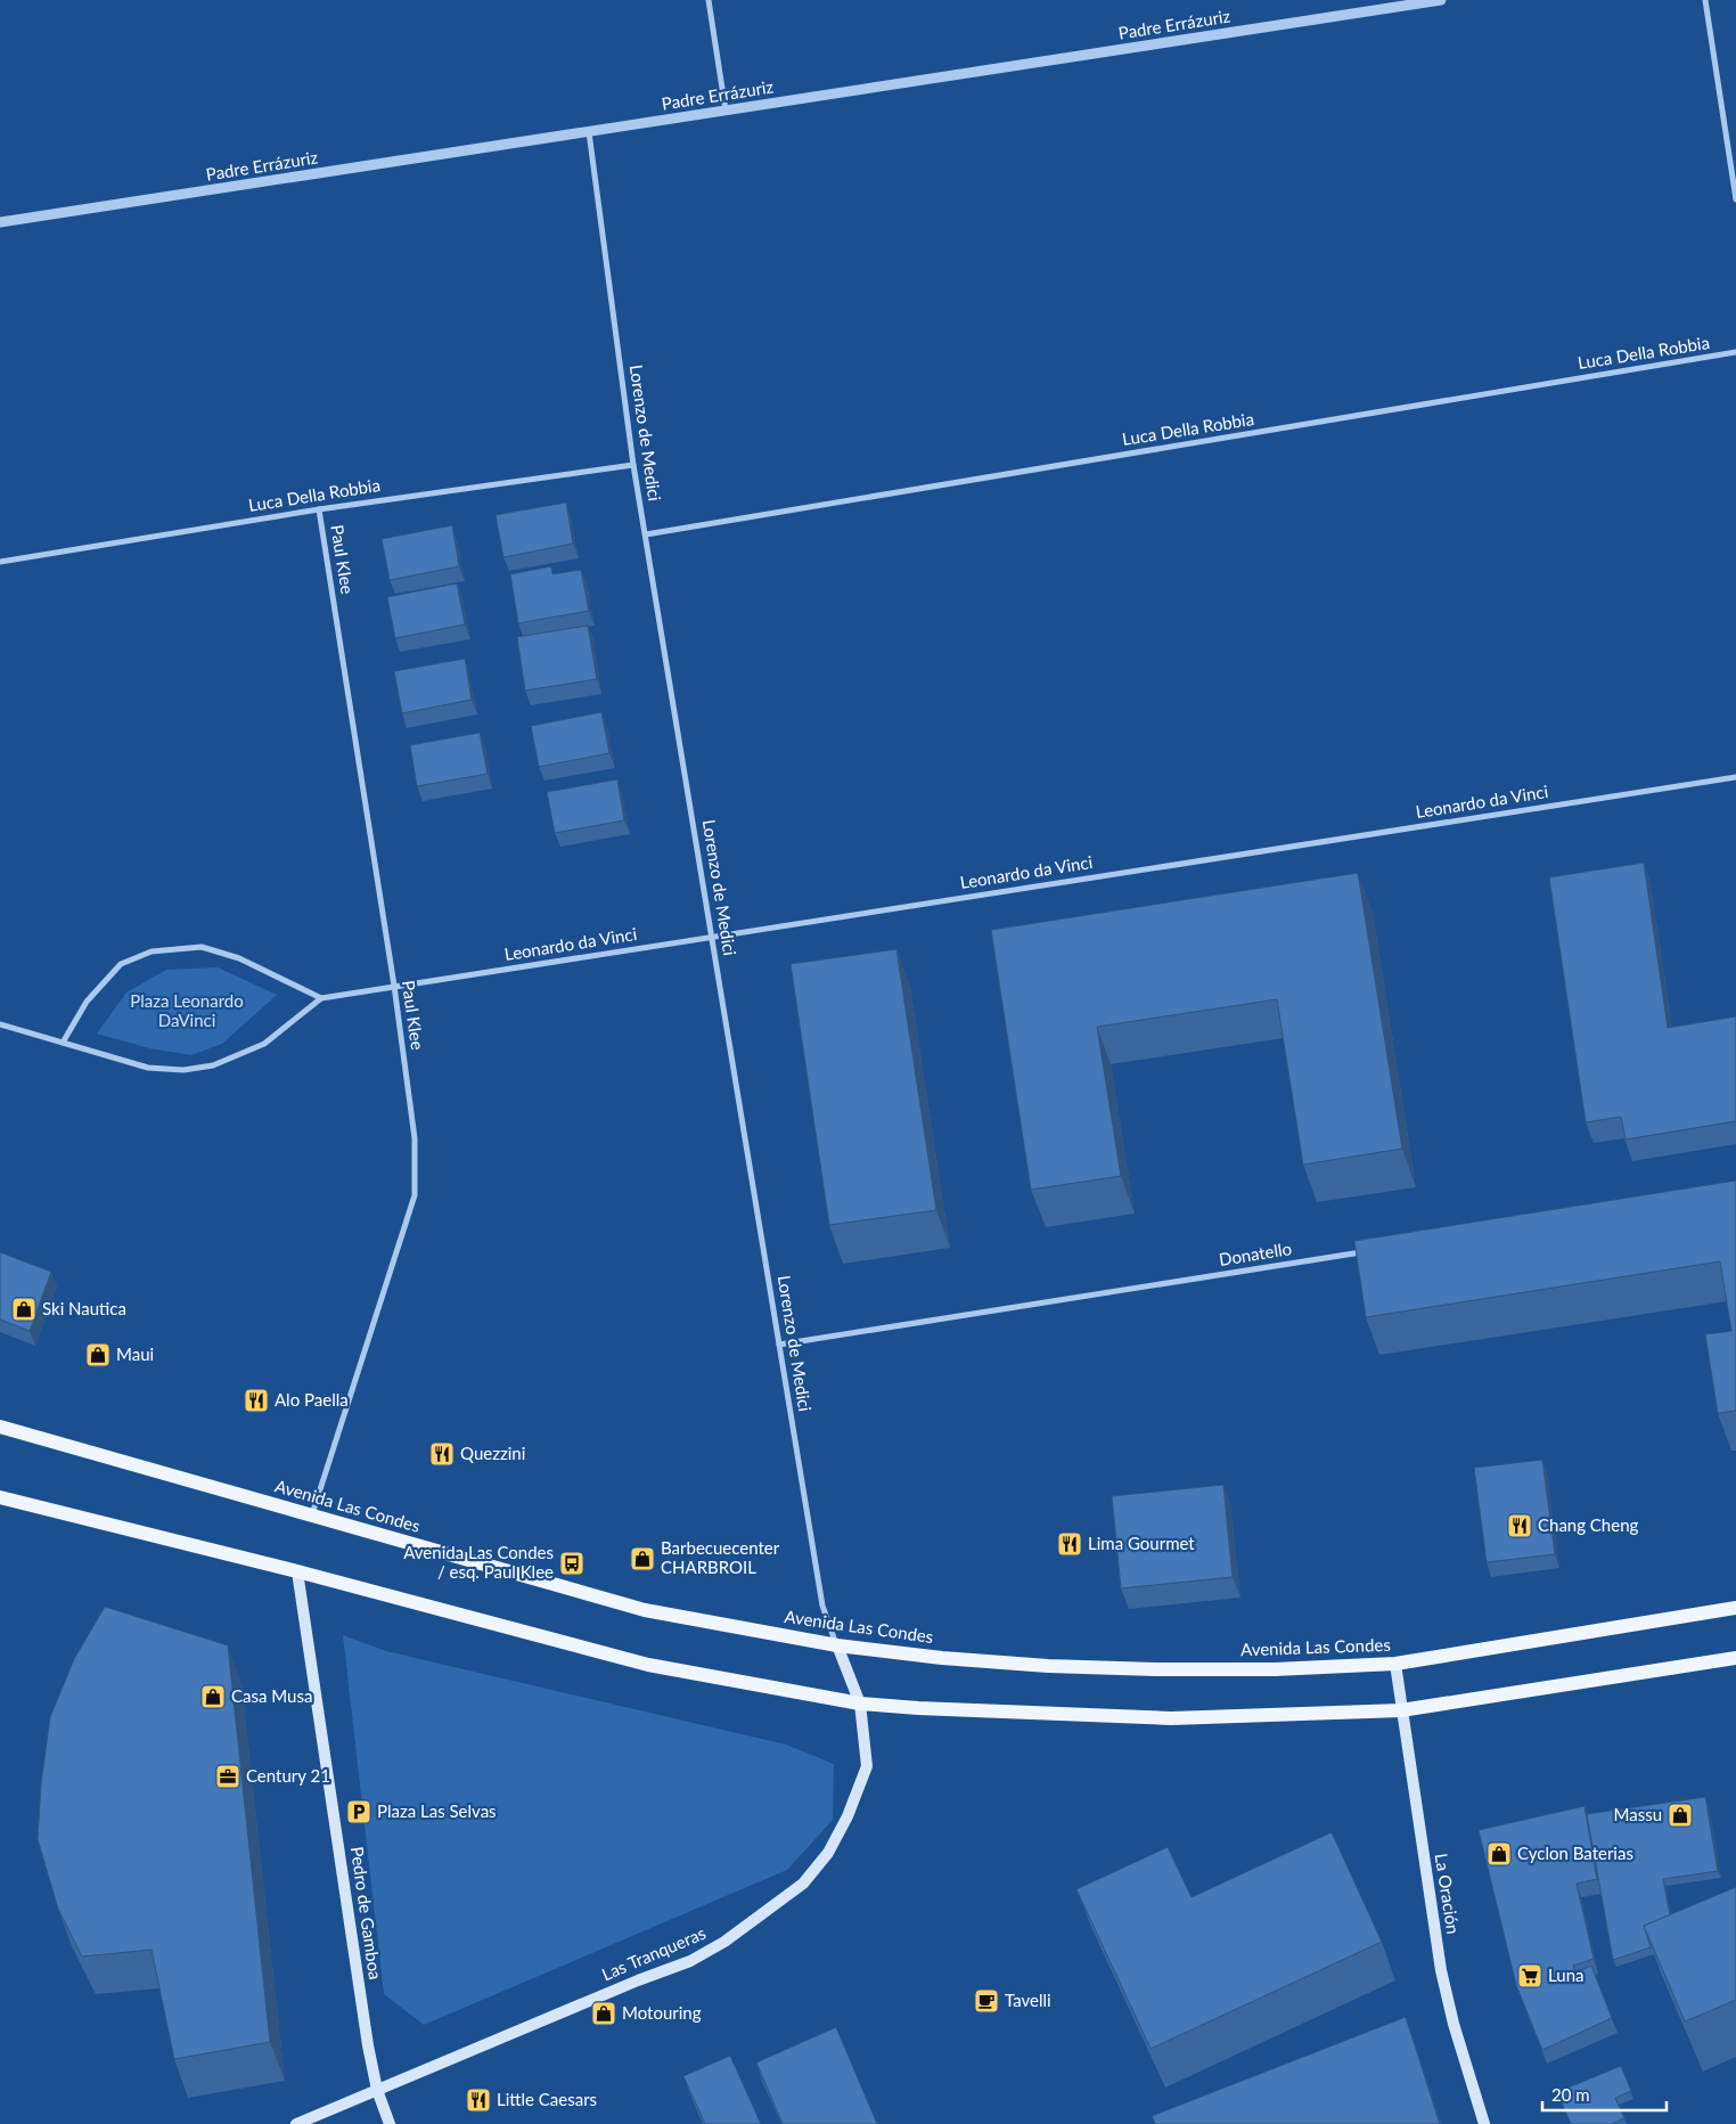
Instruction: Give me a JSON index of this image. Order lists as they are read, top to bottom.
{
  "streets": {
    "main road": [
      "Avenida Las Condes",
      "La Oración",
      "Pedro de Gamboa",
      "Las Tranqueras"
    ],
    "street": [
      "Padre Errázuriz",
      "Luca Della Robbia",
      "Lorenzo de Medici",
      "Paul Klee",
      "Leonardo da Vinci",
      "Donatello"
    ]
  },
  "crossings": [
    ["Padre Errázuriz", "Lorenzo de Medici"],
    ["Luca Della Robbia", "Lorenzo de Medici"],
    ["Luca Della Robbia", "Paul Klee"],
    ["Lorenzo de Medici", "Leonardo da Vinci"],
    ["Lorenzo de Medici", "Donatello"],
    ["Lorenzo de Medici", "Avenida Las Condes"],
    ["Lorenzo de Medici", "Las Tranqueras"],
    ["Paul Klee", "Leonardo da Vinci"],
    ["Paul Klee", "Avenida Las Condes"],
    ["Avenida Las Condes", "La Oración"],
    ["Avenida Las Condes", "Las Tranqueras"],
    ["Pedro de Gamboa", "Las Tranqueras"]
  ],
  "parks": ["Plaza Leonardo DaVinci"],
  "places": {
    "shop": [
      "Ski Nautica",
      "Maui",
      "Barbecuecenter CHARBROIL",
      "Casa Musa",
      "Massu",
      "Cyclon Baterias",
      "Motouring"
    ],
    "restaurant": [
      "Alo Paella",
      "Quezzini",
      "Chang Cheng",
      "Lima Gourmet",
      "Little Caesars"
    ],
    "bus stop": ["Avenida Las Condes / esq. Paul Klee"],
    "office": ["Century 21"],
    "parking": ["Plaza Las Selvas"],
    "supermarket": ["Luna"],
    "cafe": ["Tavelli"]
  },
  "scale_bar": "20 m"
}
